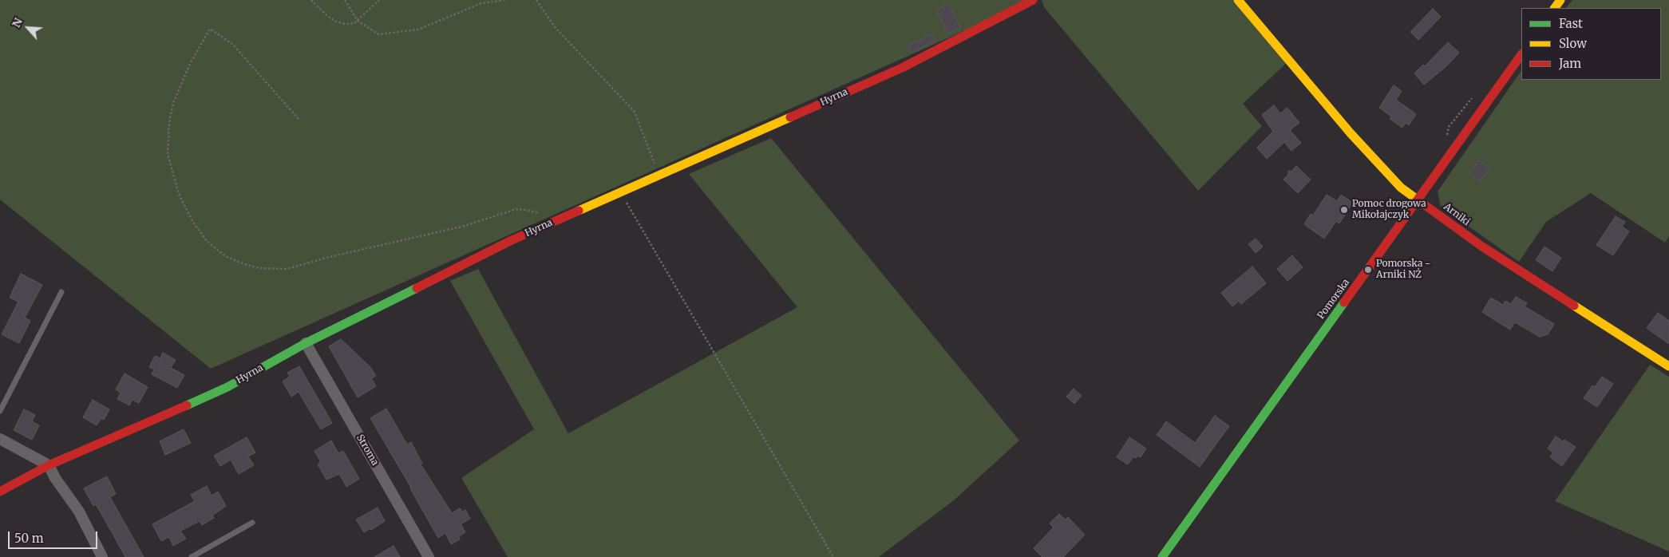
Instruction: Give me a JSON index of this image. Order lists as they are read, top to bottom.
{
  "streets": {
    "street": [
      "Hyrna",
      "Arniki",
      "Pomorska",
      "Stroma"
    ]
  },
  "crossings": [
    ["Hyrna", "Stroma"],
    ["Arniki", "Pomorska"]
  ],
  "places": ["Pomoc drogowa Mikołajczyk", "Pomorska - Arniki NŻ"],
  "legend": ["Fast", "Slow", "Jam"],
  "scale_bar": "50 m",
  "north": "top left"
}
